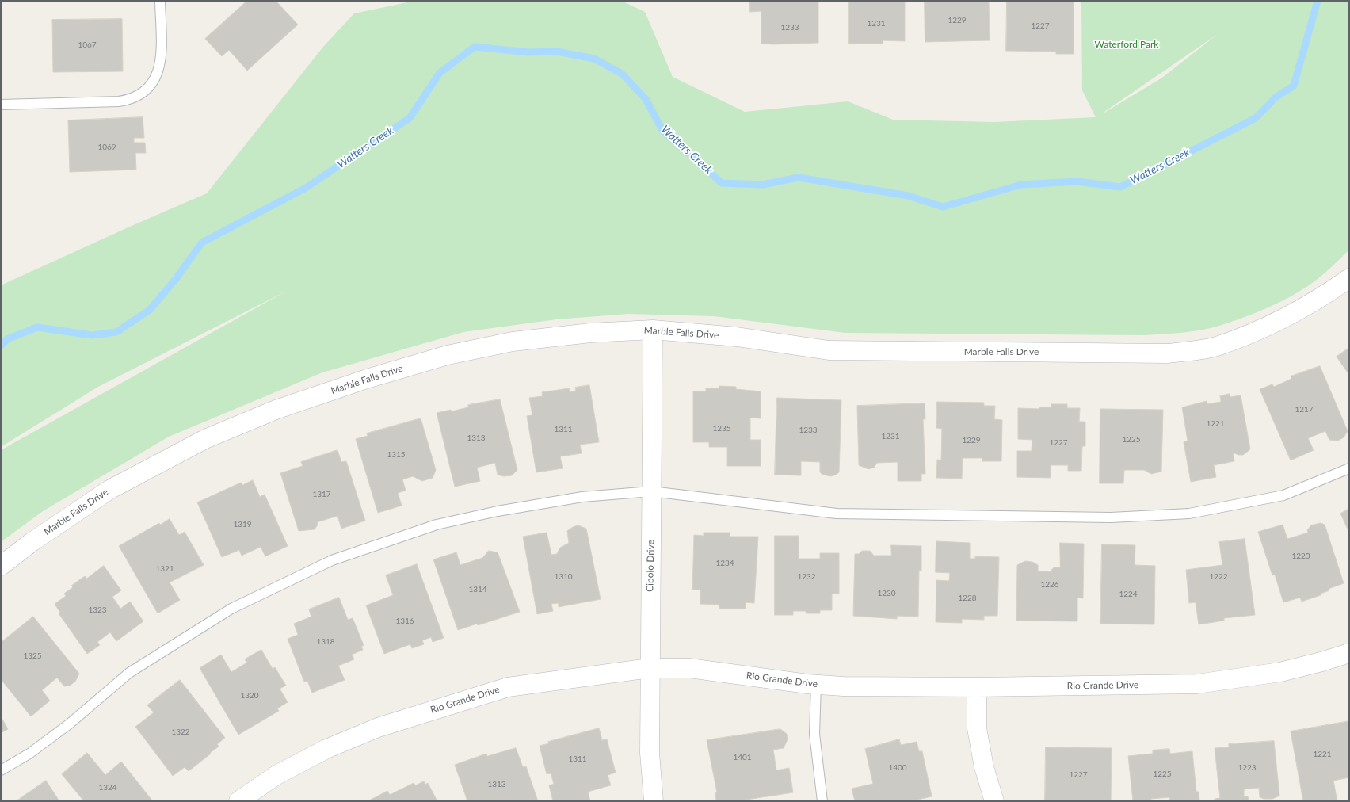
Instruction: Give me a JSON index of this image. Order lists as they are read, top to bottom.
{
  "streets": {
    "street": ["Marble Falls Drive", "Cibolo Drive", "Rio Grande Drive"]
  },
  "crossings": [
    ["Marble Falls Drive", "Cibolo Drive"],
    ["Cibolo Drive", "Rio Grande Drive"]
  ],
  "water": ["Watters Creek"],
  "parks": ["Waterford Park"],
  "house_numbers": [
    "1229",
    "1231",
    "1227",
    "1233",
    "1067",
    "1069",
    "1217",
    "1221",
    "1235",
    "1311",
    "1233",
    "1231",
    "1313",
    "1225",
    "1229",
    "1227",
    "1315",
    "1317",
    "1319",
    "1220",
    "1234",
    "1321",
    "1310",
    "1232",
    "1222",
    "1226",
    "1314",
    "1230",
    "1224",
    "1228",
    "1323",
    "1316",
    "1318",
    "1325",
    "1320",
    "1322",
    "1221",
    "1401",
    "1311",
    "1400",
    "1223",
    "1225",
    "1227",
    "1313",
    "1324"
  ]
}
